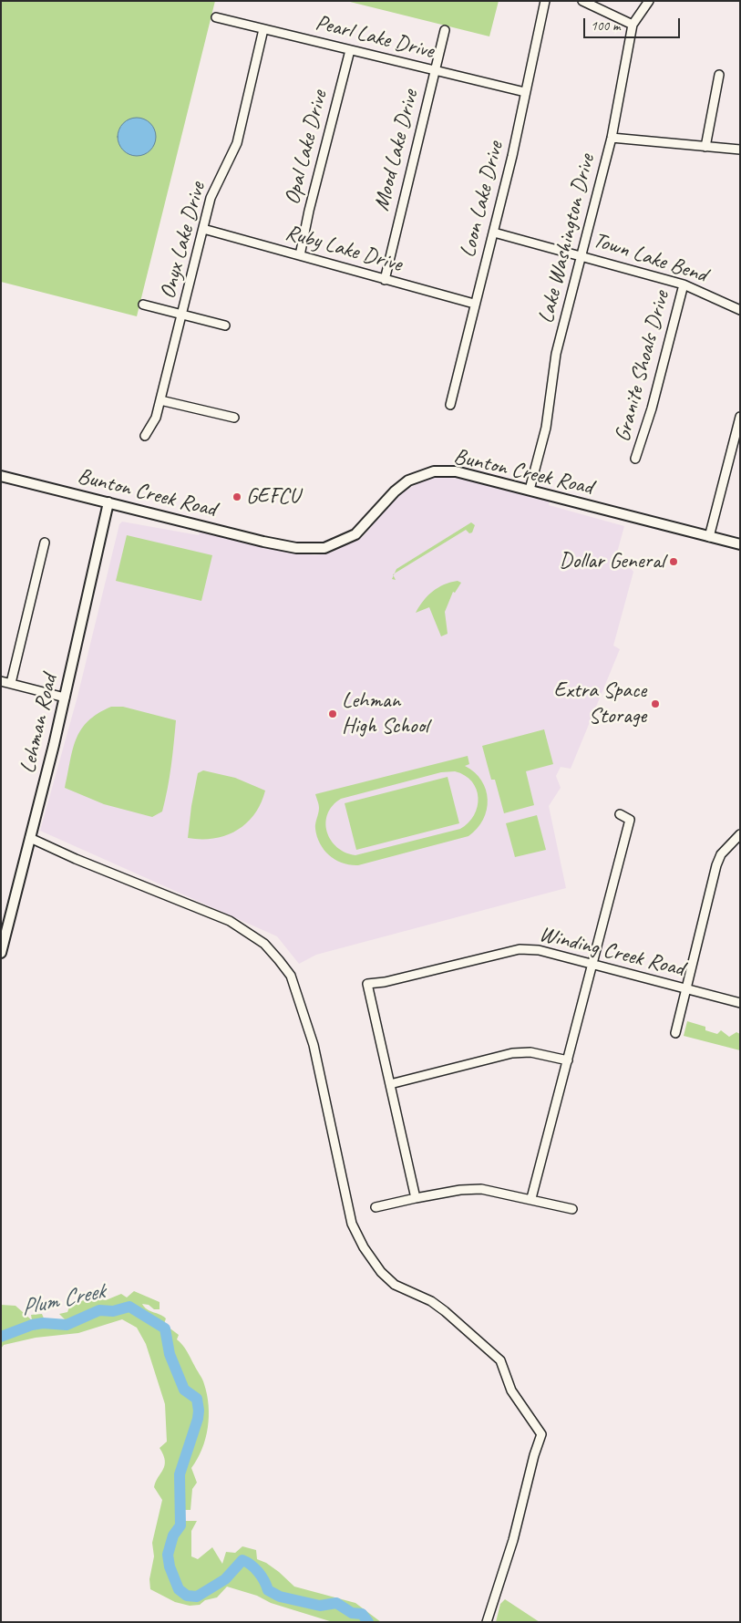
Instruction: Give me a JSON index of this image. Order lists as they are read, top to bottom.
{
  "streets": {
    "street": [
      "Pearl Lake Drive",
      "Opal Lake Drive",
      "Mood Lake Drive",
      "Loon Lake Drive",
      "Lake Washington Drive",
      "Onyx Lake Drive",
      "Ruby Lake Drive",
      "Town Lake Bend",
      "Granite Shoals Drive",
      "Bunton Creek Road",
      "Lehman Road",
      "Winding Creek Road"
    ]
  },
  "crossings": [
    ["Pearl Lake Drive", "Opal Lake Drive"],
    ["Pearl Lake Drive", "Mood Lake Drive"],
    ["Pearl Lake Drive", "Loon Lake Drive"],
    ["Pearl Lake Drive", "Onyx Lake Drive"],
    ["Opal Lake Drive", "Ruby Lake Drive"],
    ["Mood Lake Drive", "Ruby Lake Drive"],
    ["Loon Lake Drive", "Ruby Lake Drive"],
    ["Loon Lake Drive", "Town Lake Bend"],
    ["Lake Washington Drive", "Town Lake Bend"],
    ["Lake Washington Drive", "Bunton Creek Road"],
    ["Onyx Lake Drive", "Ruby Lake Drive"],
    ["Town Lake Bend", "Granite Shoals Drive"],
    ["Bunton Creek Road", "Lehman Road"]
  ],
  "water": ["Plum Creek"],
  "places": [
    "GEFCU",
    "Dollar General",
    "Extra Space Storage",
    "Lehman High School"
  ],
  "scale_bar": "100 m"
}
